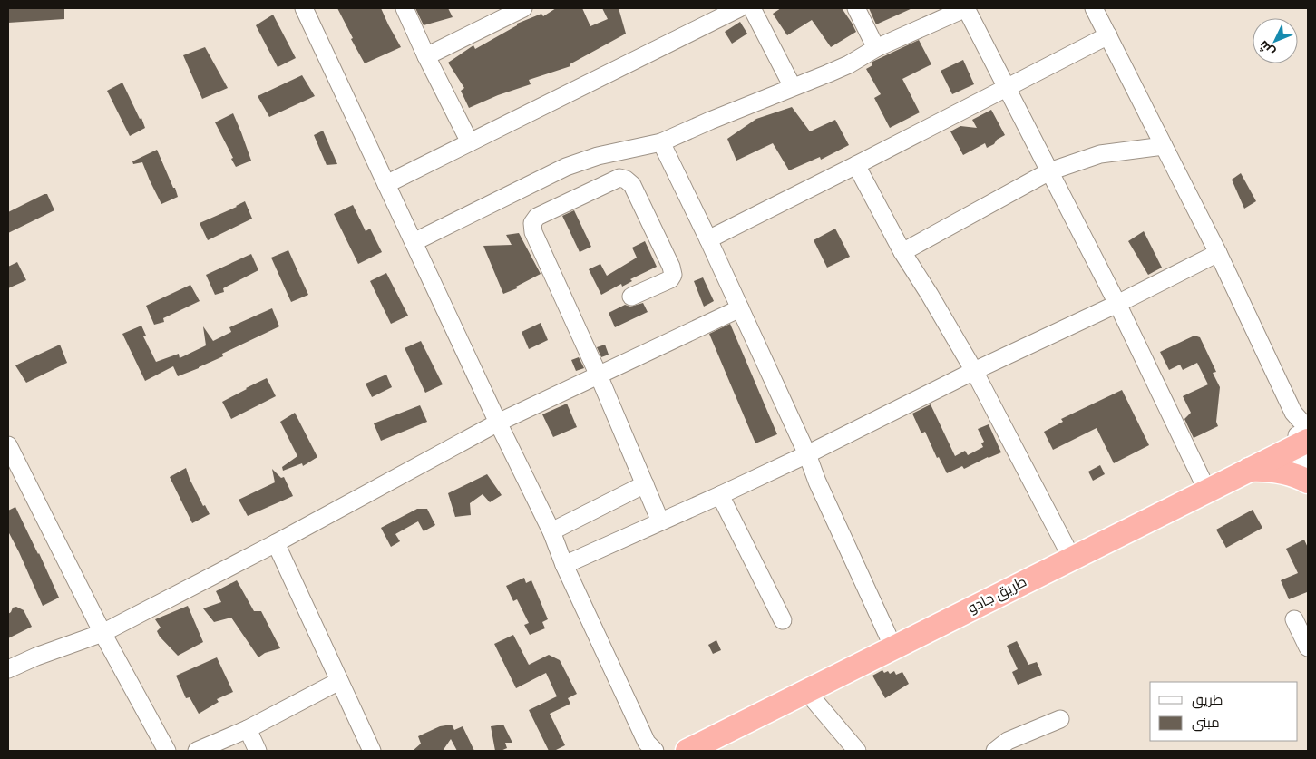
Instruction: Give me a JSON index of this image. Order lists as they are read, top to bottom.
{
  "streets": {
    "highway": ["طريق جادو"]
  },
  "legend": ["طريق", "مبنى"],
  "north": "bottom left"
}
